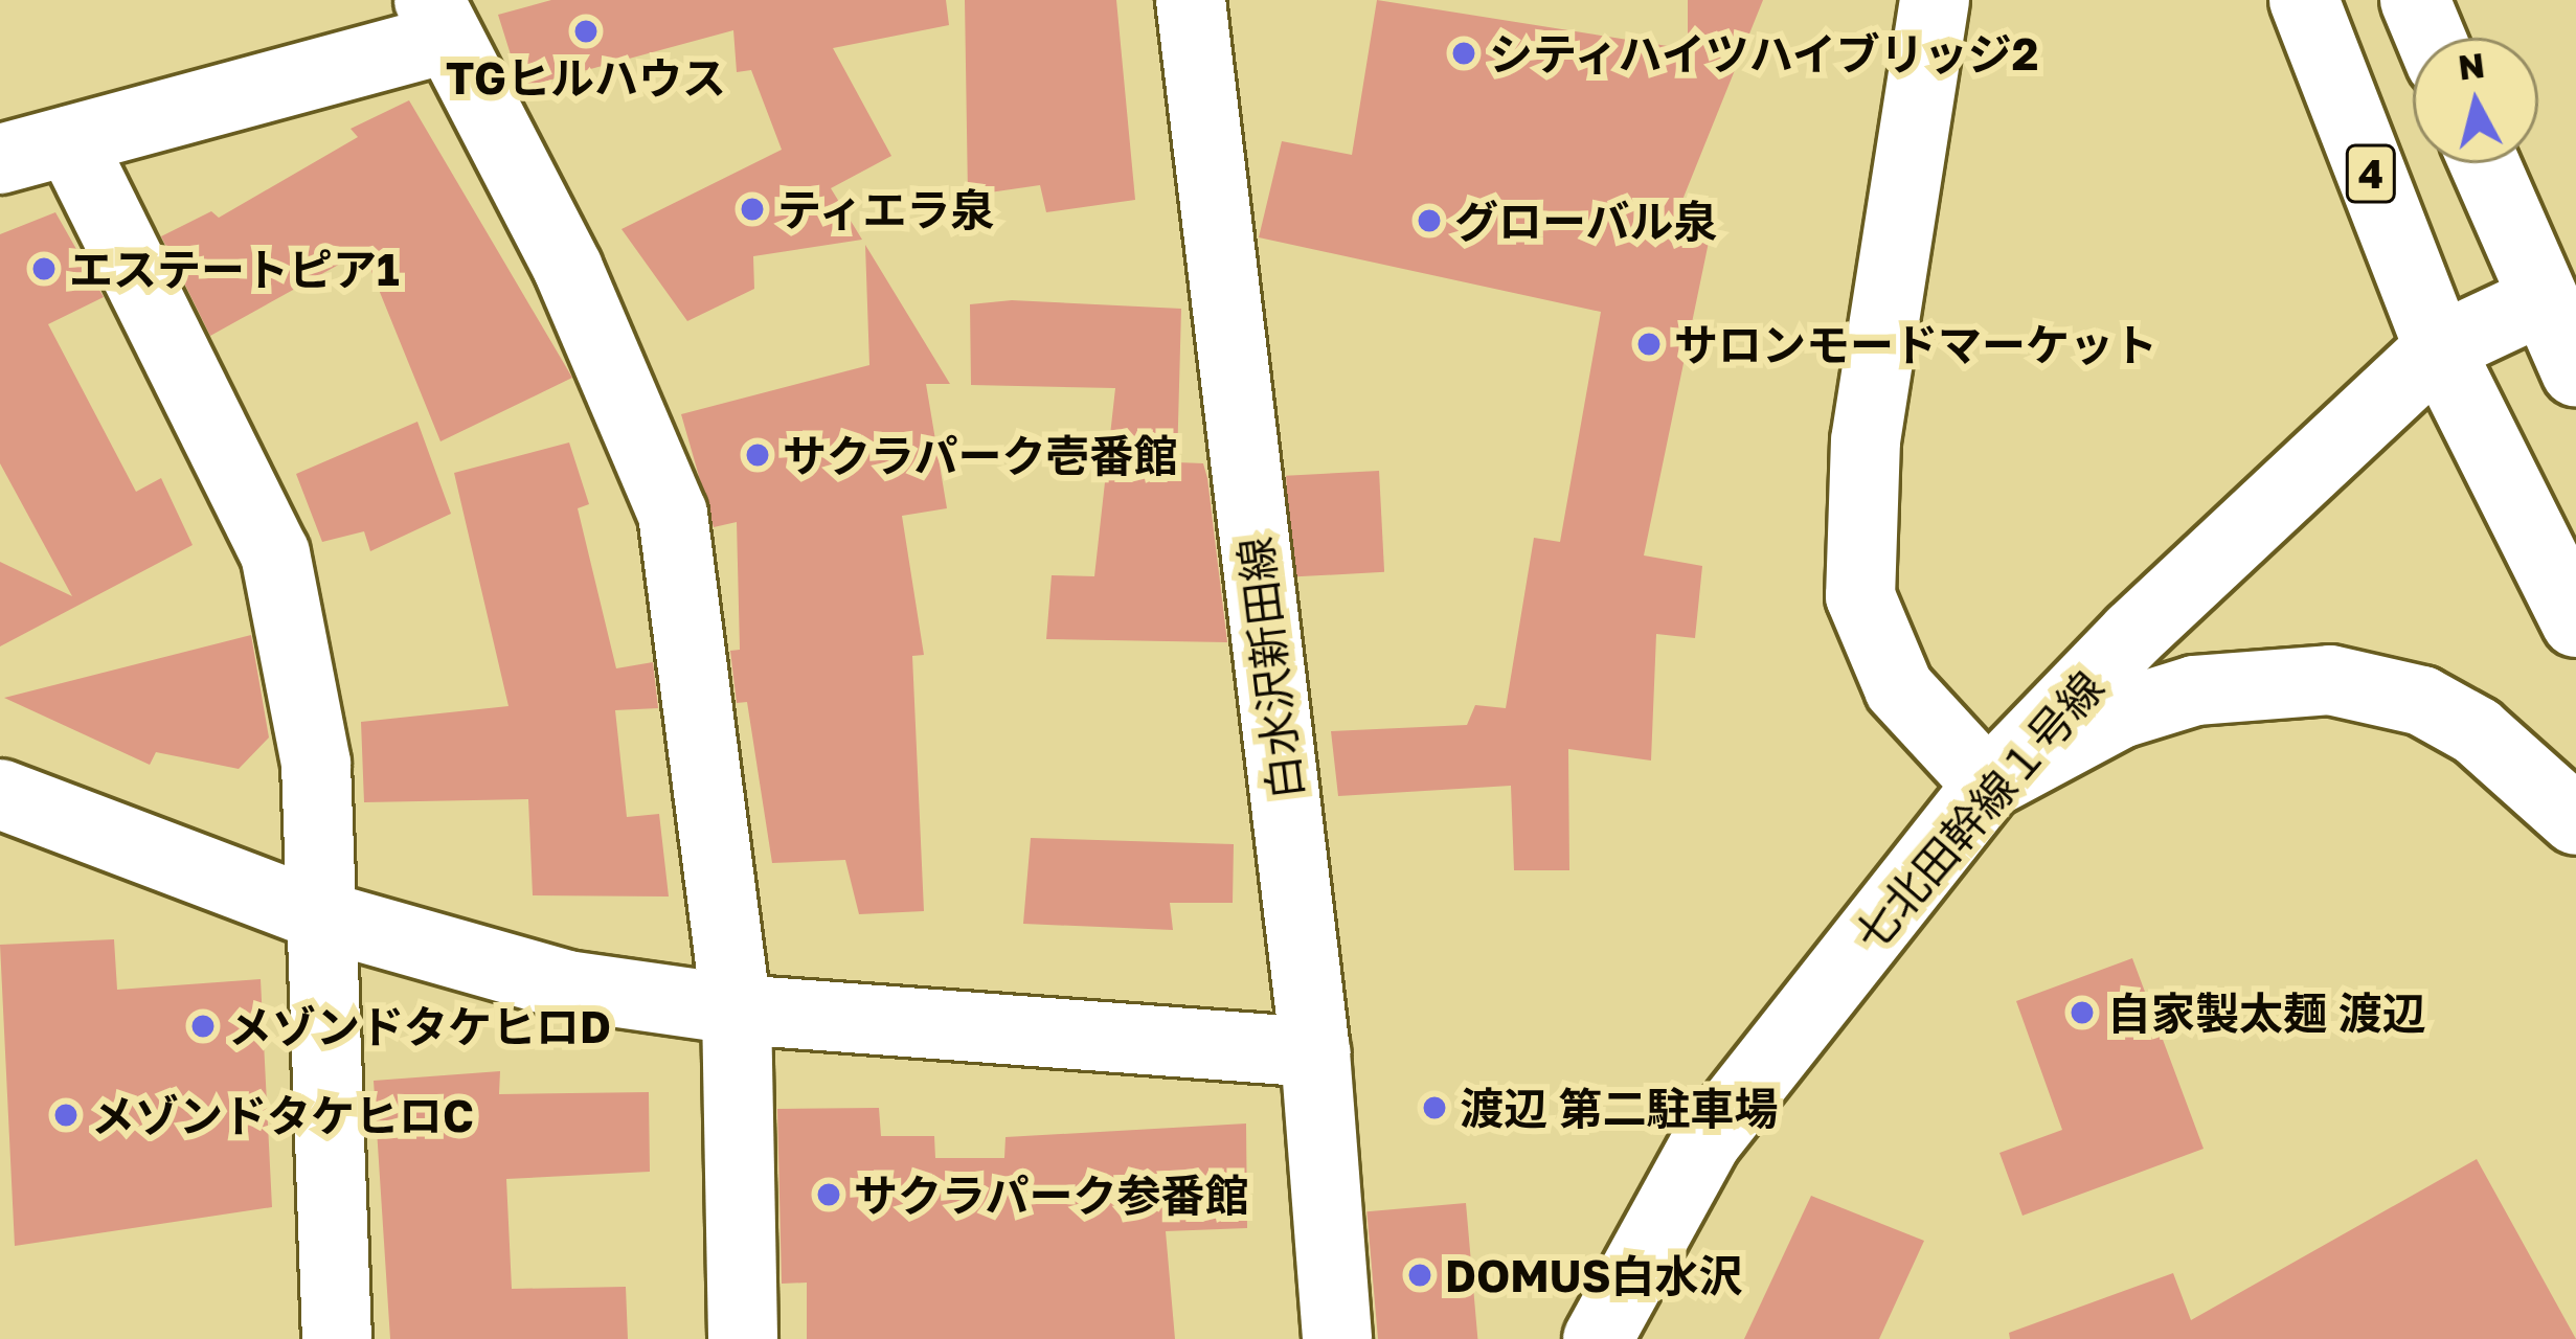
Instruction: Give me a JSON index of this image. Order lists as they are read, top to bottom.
{
  "streets": {
    "main road": ["4", "白水沢新田線", "七北田幹線１号線"]
  },
  "crossings": [
    ["4", "七北田幹線１号線"]
  ],
  "places": [
    "TGヒルハウス",
    "シティハイツハイブリッジ2",
    "ティエラ泉",
    "グローバル泉",
    "エステートピア1",
    "サロンモードマーケット",
    "サクラパーク壱番館",
    "自家製太麺 渡辺",
    "メゾンドタケヒロD",
    "渡辺 第二駐車場",
    "メゾンドタケヒロC",
    "サクラパーク参番館",
    "DOMUS白水沢"
  ],
  "north": "top"
}
